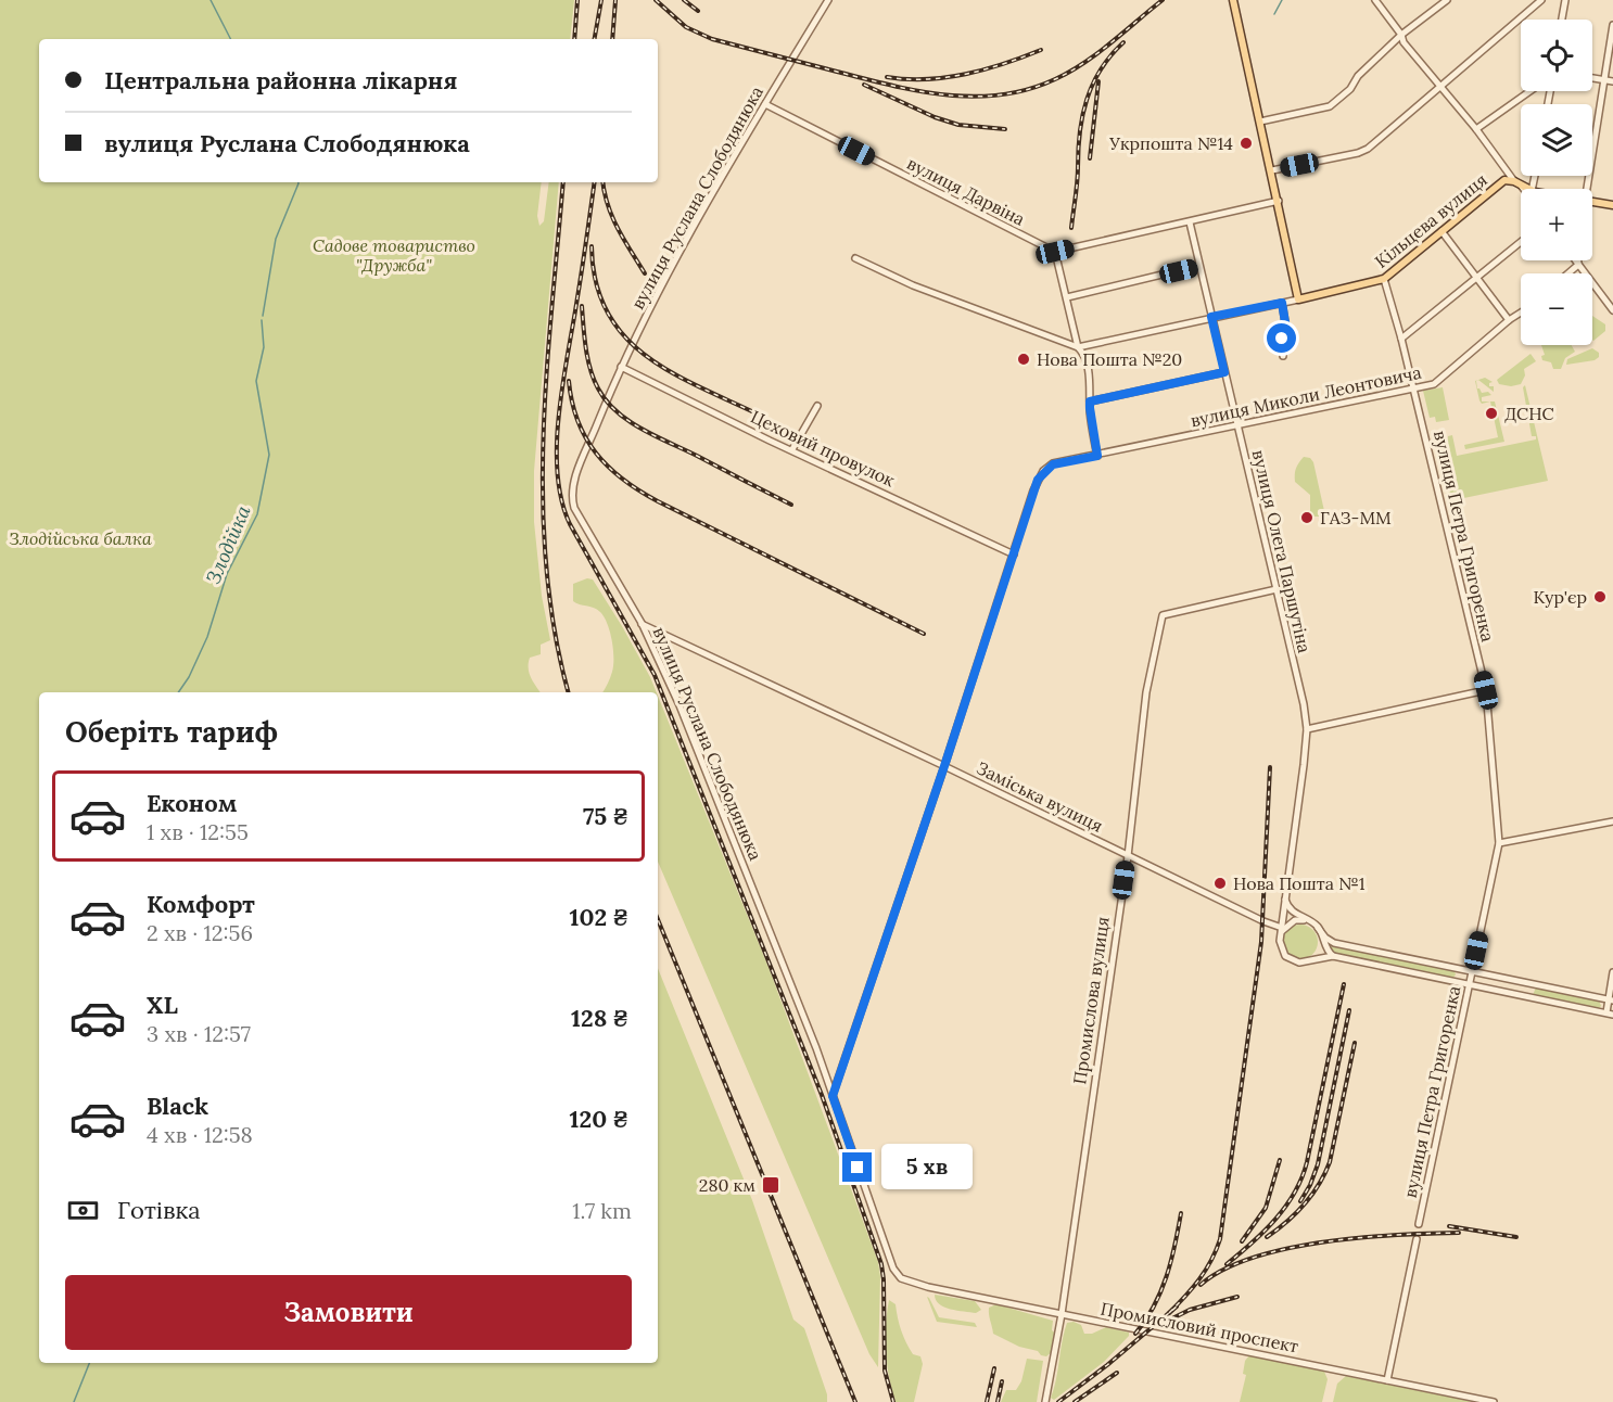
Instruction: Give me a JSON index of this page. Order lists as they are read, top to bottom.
{
  "streets": {
    "main road": ["Кільцева вулиця"],
    "street": [
      "вулиця Дарвіна",
      "вулиця Руслана Слободянюка",
      "вулиця Миколи Леонтовича",
      "Цеховий провулок",
      "вулиця Петра Григоренка",
      "вулиця Олега Паршутіна",
      "Заміська вулиця",
      "Промислова вулиця",
      "Промисловий проспект"
    ]
  },
  "crossings": [
    ["вулиця Дарвіна", "вулиця Руслана Слободянюка"],
    ["вулиця Руслана Слободянюка", "Цеховий провулок"],
    ["вулиця Руслана Слободянюка", "Заміська вулиця"],
    ["вулиця Руслана Слободянюка", "Промисловий проспект"],
    ["Кільцева вулиця", "вулиця Петра Григоренка"],
    ["Кільцева вулиця", "вулиця Олега Паршутіна"],
    ["вулиця Миколи Леонтовича", "Цеховий провулок"],
    ["вулиця Миколи Леонтовича", "вулиця Петра Григоренка"],
    ["вулиця Миколи Леонтовича", "вулиця Олега Паршутіна"],
    ["вулиця Олега Паршутіна", "Заміська вулиця"],
    ["вулиця Олега Паршутіна", "Промислова вулиця"],
    ["Заміська вулиця", "Промислова вулиця"],
    ["Промислова вулиця", "Промисловий проспект"]
  ],
  "water": ["Злодійка"],
  "parks": ["Садове товариство \"Дружба\"", "Злодійська балка"],
  "places": {
    "other": [
      "Укрпошта №14",
      "Нова Пошта №20",
      "ДСНС",
      "ГАЗ-ММ",
      "Кур'єр",
      "Нова Пошта №1"
    ],
    "transit": ["280 км"]
  },
  "page": {
    "map_buttons": ["+", "−"],
    "banner": ["Центральна районна лікарня", "вулиця Руслана Слободянюка"],
    "heading": "Оберіть тариф",
    "list": [
      {
        "name": "Економ",
        "note": "1 хв · 12:55",
        "value": "75 ₴"
      },
      {
        "name": "Комфорт",
        "note": "2 хв · 12:56",
        "value": "102 ₴"
      },
      {
        "name": "XL",
        "note": "3 хв · 12:57",
        "value": "128 ₴"
      },
      {
        "name": "Black",
        "note": "4 хв · 12:58",
        "value": "120 ₴"
      }
    ],
    "bubble": "5 хв",
    "pay": ["Готівка", "1.7 km"],
    "buttons": "Замовити"
  }
}
